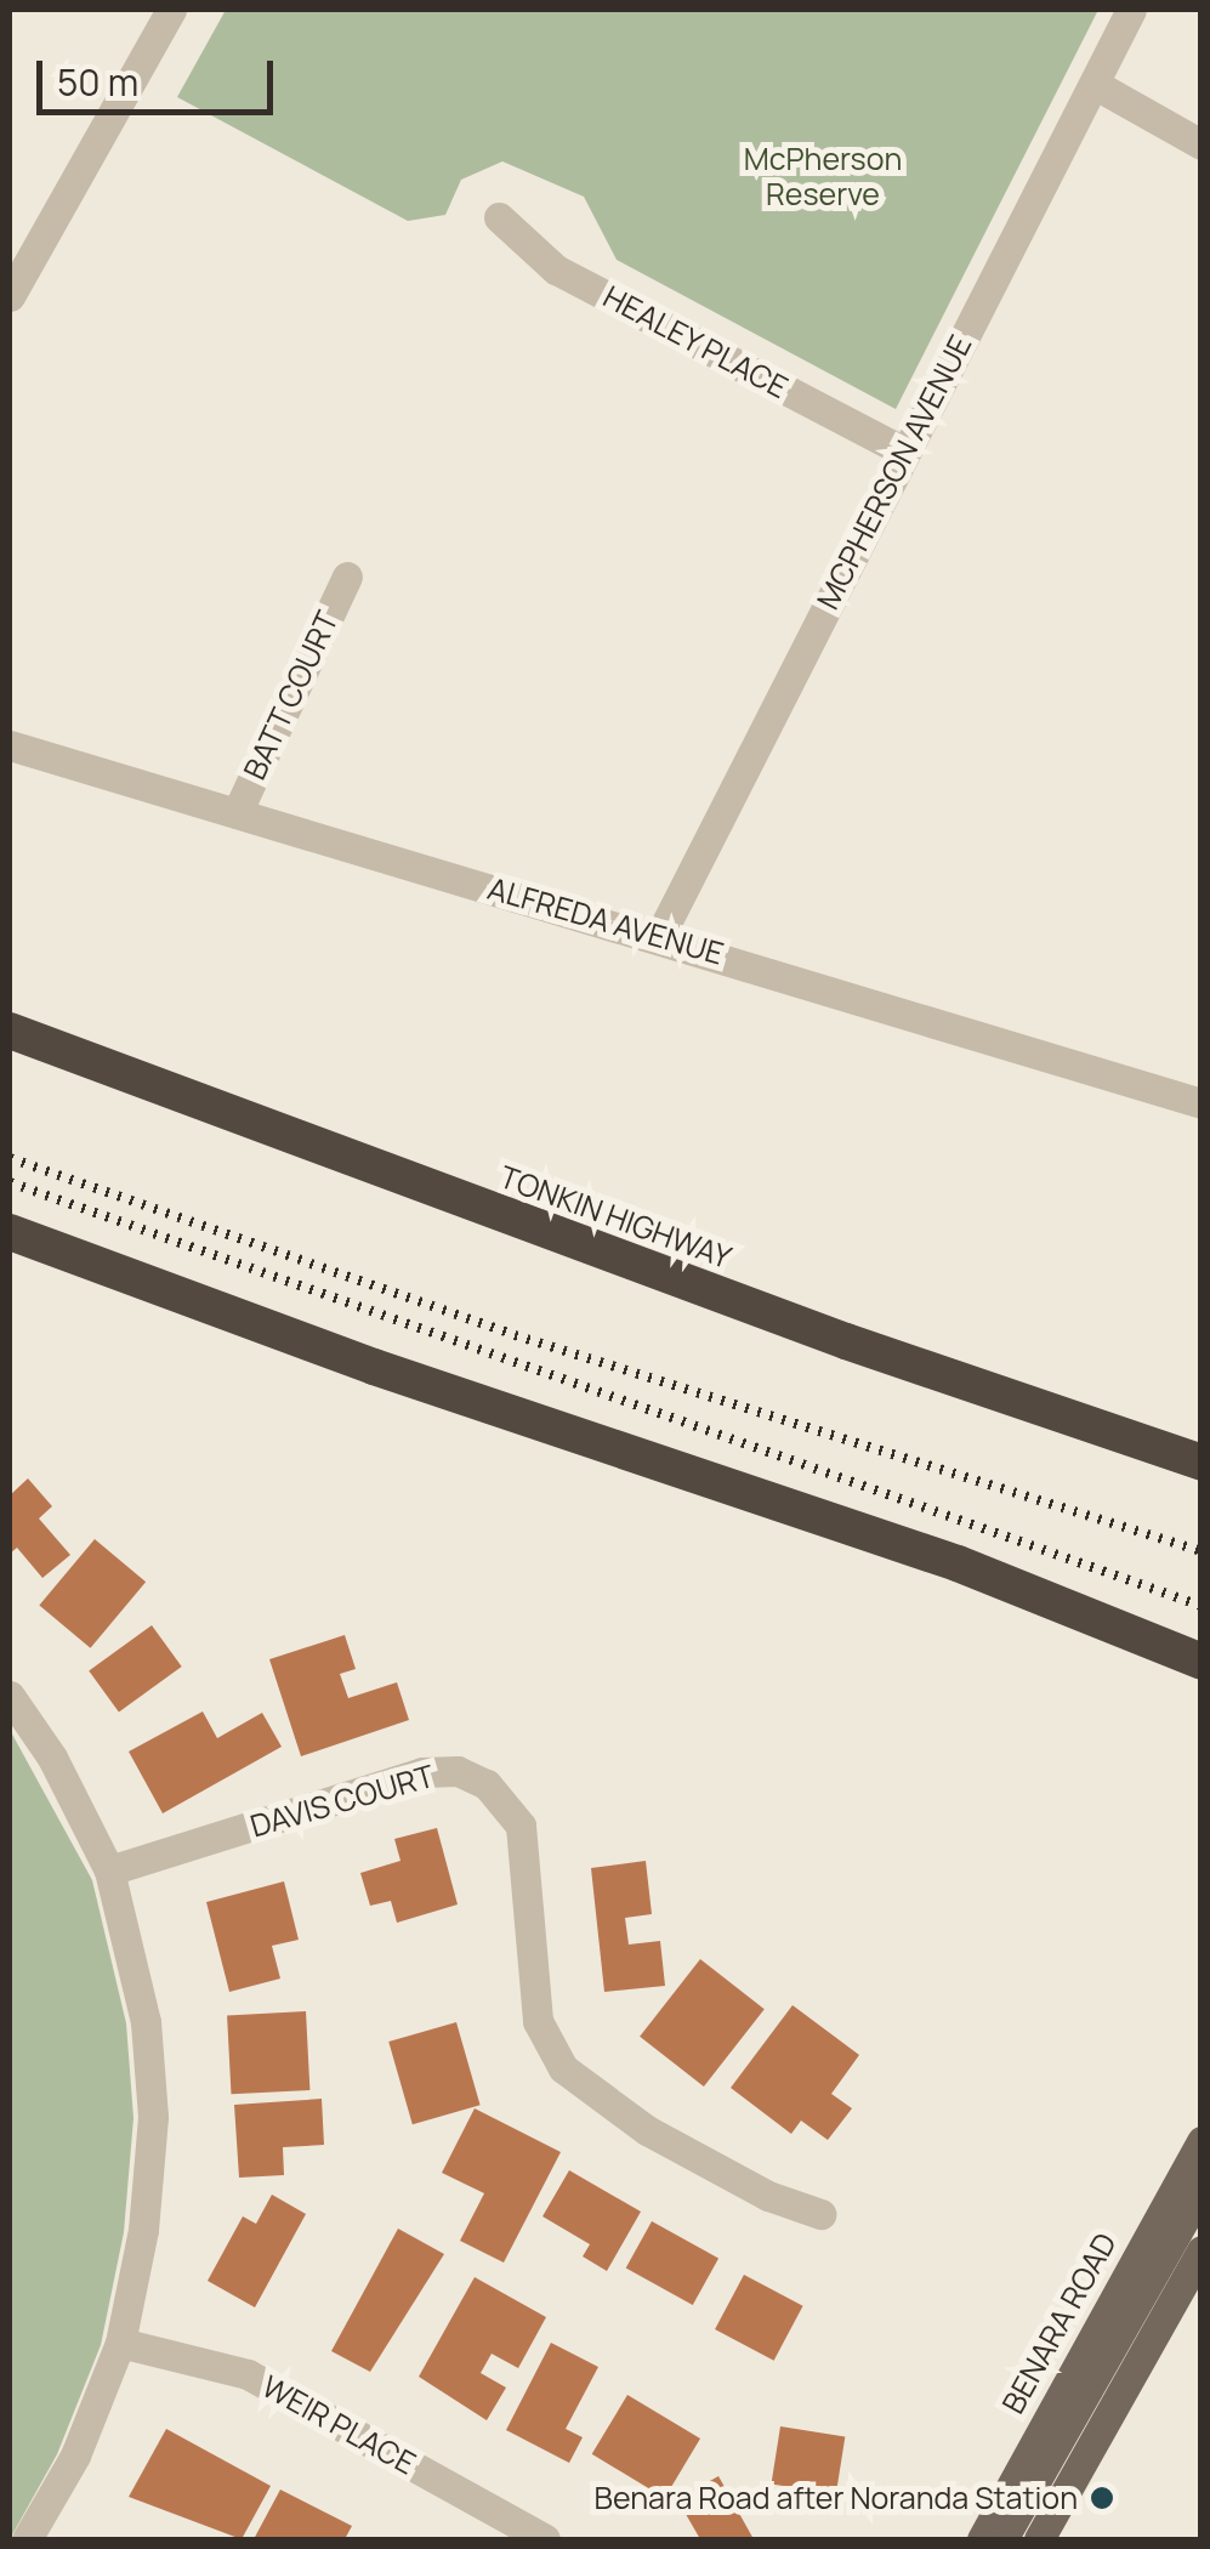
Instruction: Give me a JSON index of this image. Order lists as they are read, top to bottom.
{
  "streets": {
    "highway": ["TONKIN HIGHWAY"],
    "main road": ["BENARA ROAD"],
    "street": [
      "HEALEY PLACE",
      "MCPHERSON AVENUE",
      "BATT COURT",
      "ALFREDA AVENUE",
      "DAVIS COURT",
      "WEIR PLACE"
    ]
  },
  "crossings": [
    ["HEALEY PLACE", "MCPHERSON AVENUE"],
    ["MCPHERSON AVENUE", "ALFREDA AVENUE"],
    ["BATT COURT", "ALFREDA AVENUE"]
  ],
  "parks": ["McPherson Reserve"],
  "places": ["Benara Road after Noranda Station"],
  "scale_bar": "50 m"
}
